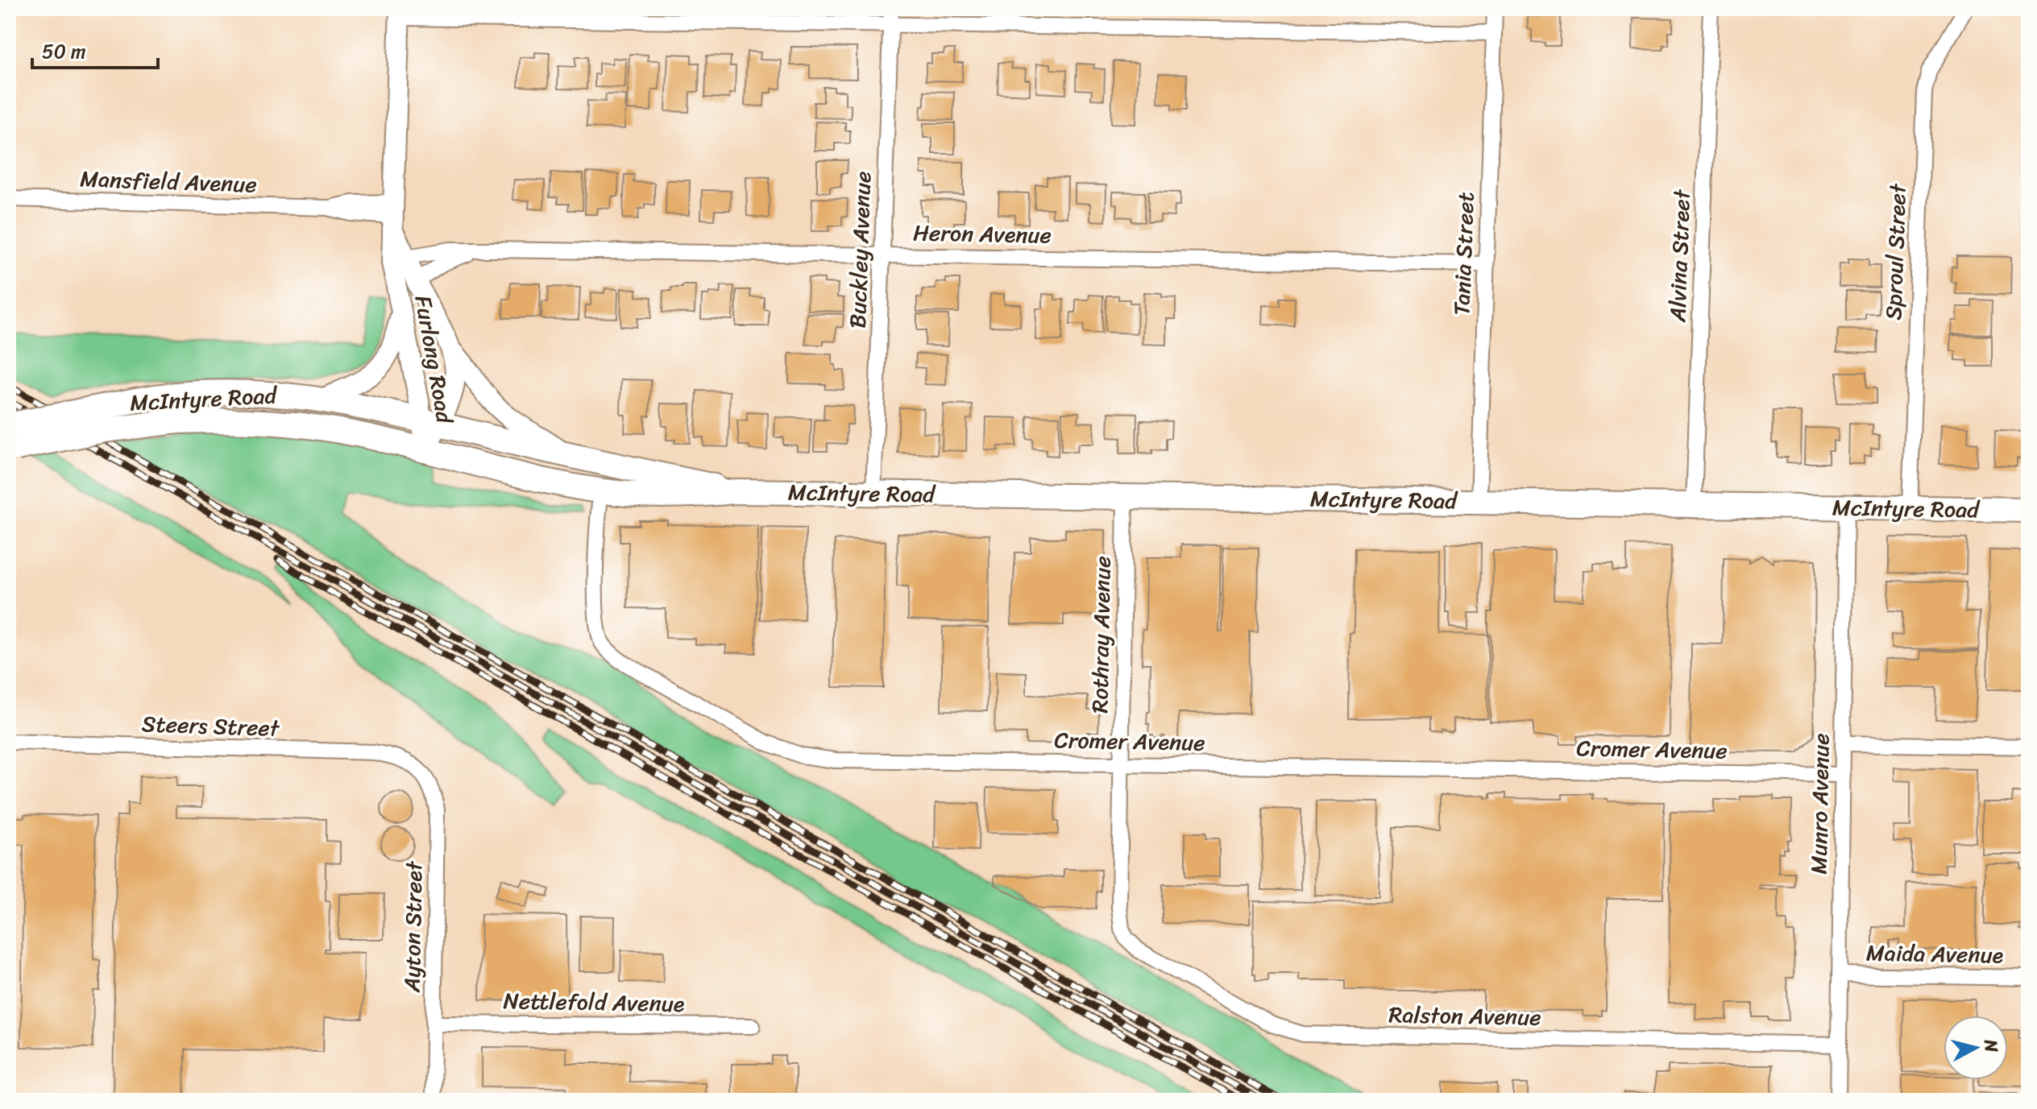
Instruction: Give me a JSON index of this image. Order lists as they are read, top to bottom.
{
  "streets": {
    "main road": ["McIntyre Road"],
    "street": [
      "Mansfield Avenue",
      "Heron Avenue",
      "Buckley Avenue",
      "Sproul Street",
      "Tania Street",
      "Alvina Street",
      "Furlong Road",
      "Rothray Avenue",
      "Steers Street",
      "Cromer Avenue",
      "Munro Avenue",
      "Ayton Street",
      "Maida Avenue",
      "Nettlefold Avenue",
      "Ralston Avenue"
    ]
  },
  "crossings": [
    ["Mansfield Avenue", "Furlong Road"],
    ["Heron Avenue", "Buckley Avenue"],
    ["Heron Avenue", "Tania Street"],
    ["Heron Avenue", "Furlong Road"],
    ["Buckley Avenue", "McIntyre Road"],
    ["Sproul Street", "McIntyre Road"],
    ["Tania Street", "McIntyre Road"],
    ["Alvina Street", "McIntyre Road"],
    ["Furlong Road", "McIntyre Road"],
    ["McIntyre Road", "Rothray Avenue"],
    ["McIntyre Road", "Cromer Avenue"],
    ["McIntyre Road", "Munro Avenue"],
    ["Rothray Avenue", "Cromer Avenue"],
    ["Rothray Avenue", "Ralston Avenue"],
    ["Steers Street", "Ayton Street"],
    ["Cromer Avenue", "Munro Avenue"],
    ["Munro Avenue", "Maida Avenue"],
    ["Munro Avenue", "Ralston Avenue"],
    ["Ayton Street", "Nettlefold Avenue"]
  ],
  "scale_bar": "50 m",
  "north": "right"
}
